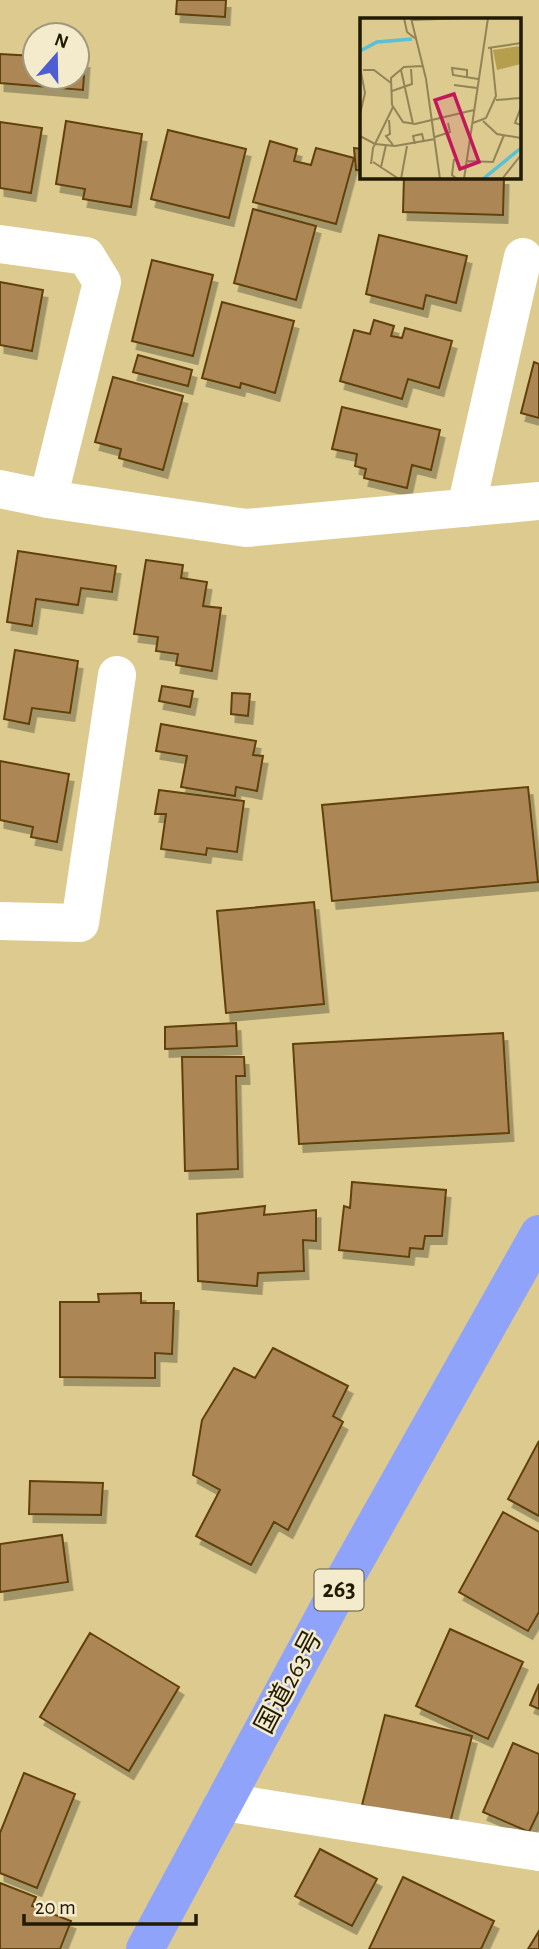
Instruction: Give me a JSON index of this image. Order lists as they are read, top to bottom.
{
  "streets": {
    "highway": ["263", "国道263号"]
  },
  "scale_bar": "20 m",
  "north": "top"
}
